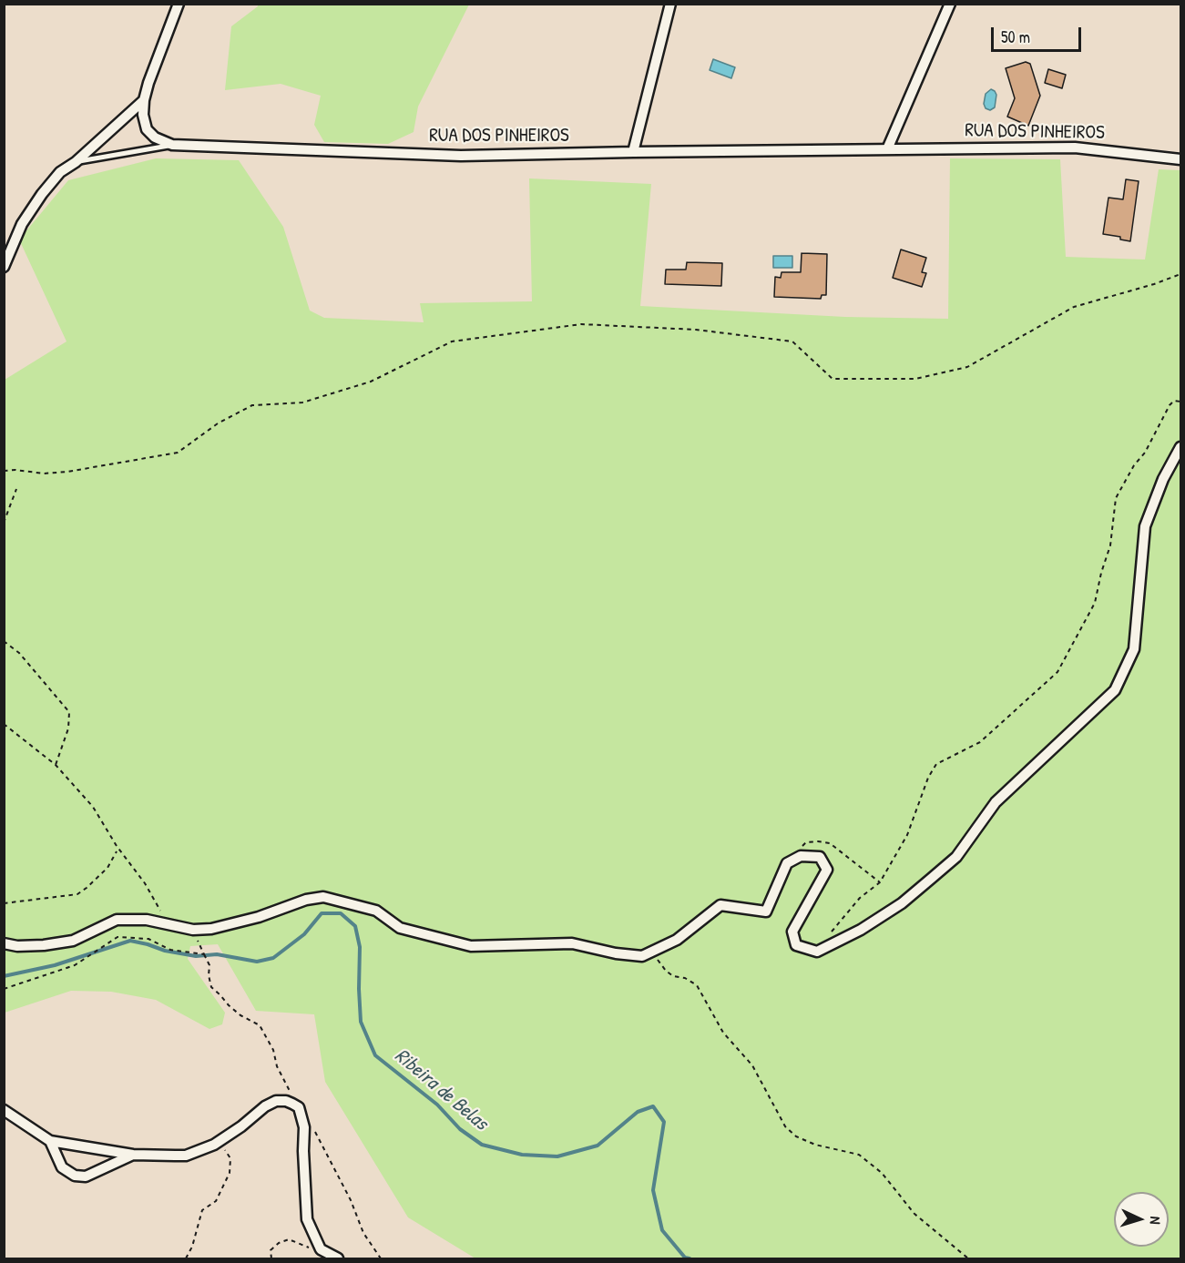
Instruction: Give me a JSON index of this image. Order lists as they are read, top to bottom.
{
  "streets": {
    "street": ["RUA DOS PINHEIROS"]
  },
  "water": ["Ribeira de Belas"],
  "scale_bar": "50 m",
  "north": "right"
}
